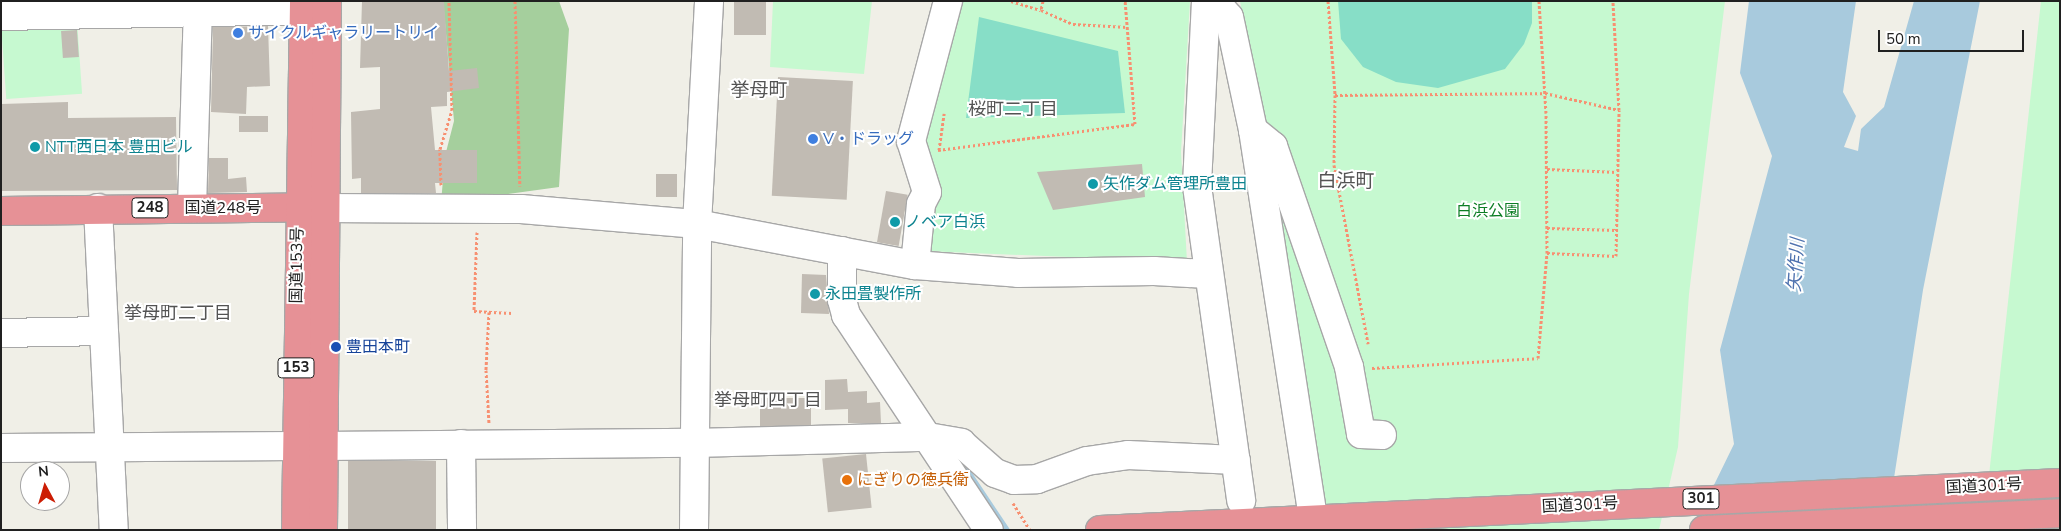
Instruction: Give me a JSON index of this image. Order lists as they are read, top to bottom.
{
  "streets": {
    "highway": [
      "248",
      "国道248号",
      "国道153号",
      "153",
      "国道301号",
      "301"
    ]
  },
  "crossings": [
    ["国道248号", "国道153号"]
  ],
  "districts": [
    "挙母町",
    "桜町二丁目",
    "白浜町",
    "挙母町二丁目",
    "挙母町四丁目"
  ],
  "water": ["矢作川"],
  "parks": ["白浜公園"],
  "places": [
    "サイクルギャラリートリイ",
    "V・ドラッグ",
    "NTT西日本 豊田ビル",
    "矢作ダム管理所豊田",
    "ノベア白浜",
    "永田畳製作所",
    "豊田本町",
    "にぎりの徳兵衛"
  ],
  "scale_bar": "50 m",
  "north": "top"
}
